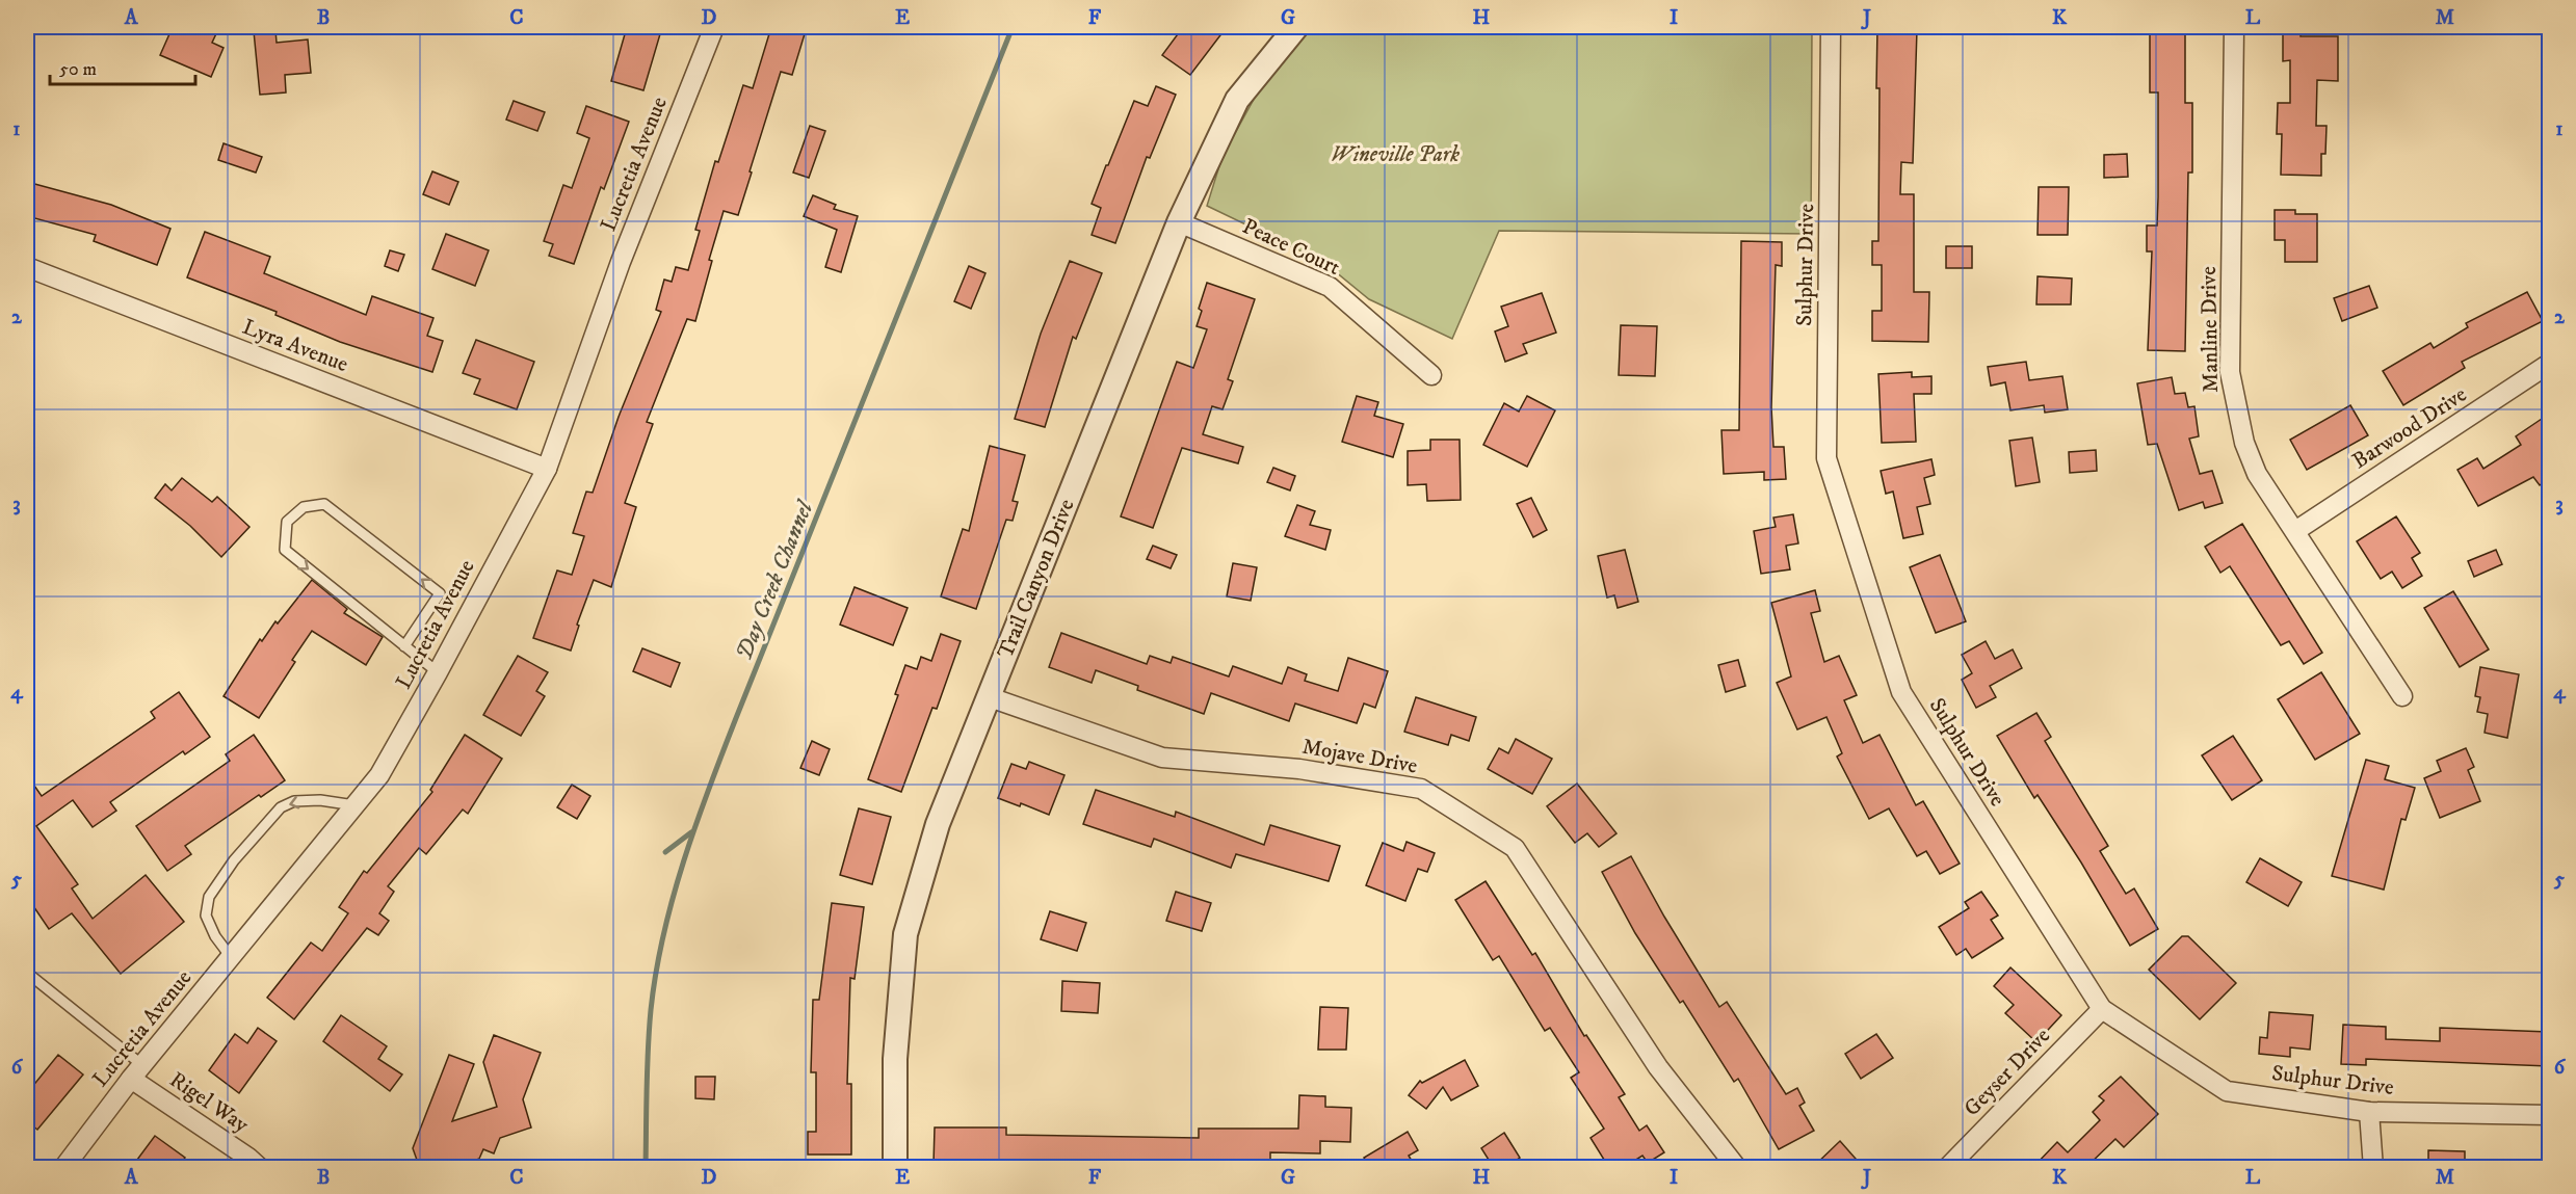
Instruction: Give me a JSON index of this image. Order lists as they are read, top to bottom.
{
  "streets": {
    "street": [
      "Lucretia Avenue",
      "Peace Court",
      "Sulphur Drive",
      "Manline Drive",
      "Lyra Avenue",
      "Barwood Drive",
      "Trail Canyon Drive",
      "Mojave Drive",
      "Geyser Drive",
      "Rigel Way"
    ]
  },
  "crossings": [
    ["Lucretia Avenue", "Lyra Avenue"],
    ["Lucretia Avenue", "Rigel Way"],
    ["Peace Court", "Trail Canyon Drive"],
    ["Sulphur Drive", "Geyser Drive"],
    ["Manline Drive", "Barwood Drive"],
    ["Trail Canyon Drive", "Mojave Drive"]
  ],
  "water": ["Day Creek Channel"],
  "parks": ["Wineville Park"],
  "scale_bar": "50 m",
  "grid": {
    "columns": [
      "A",
      "B",
      "C",
      "D",
      "E",
      "F",
      "G",
      "H",
      "I",
      "J",
      "K",
      "L",
      "M"
    ],
    "rows": [
      "1",
      "2",
      "3",
      "4",
      "5",
      "6"
    ]
  }
}
